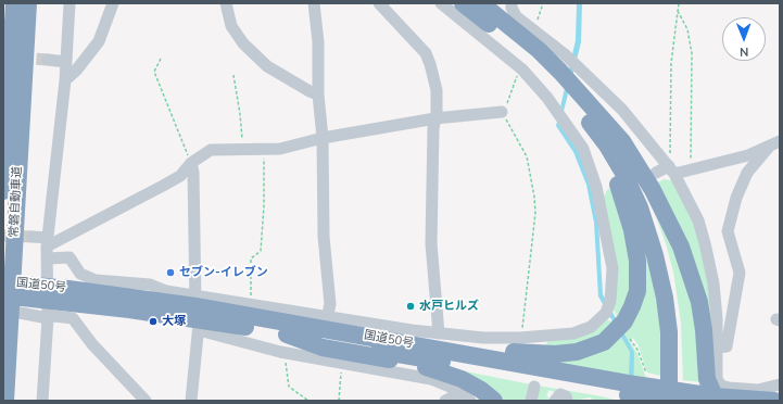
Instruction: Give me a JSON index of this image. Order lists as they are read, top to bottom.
{
  "streets": {
    "highway": ["常磐自動車道", "国道50号"]
  },
  "crossings": [
    ["常磐自動車道", "国道50号"]
  ],
  "places": ["セブン-イレブン", "水戸ヒルズ", "大塚"],
  "north": "bottom"
}
